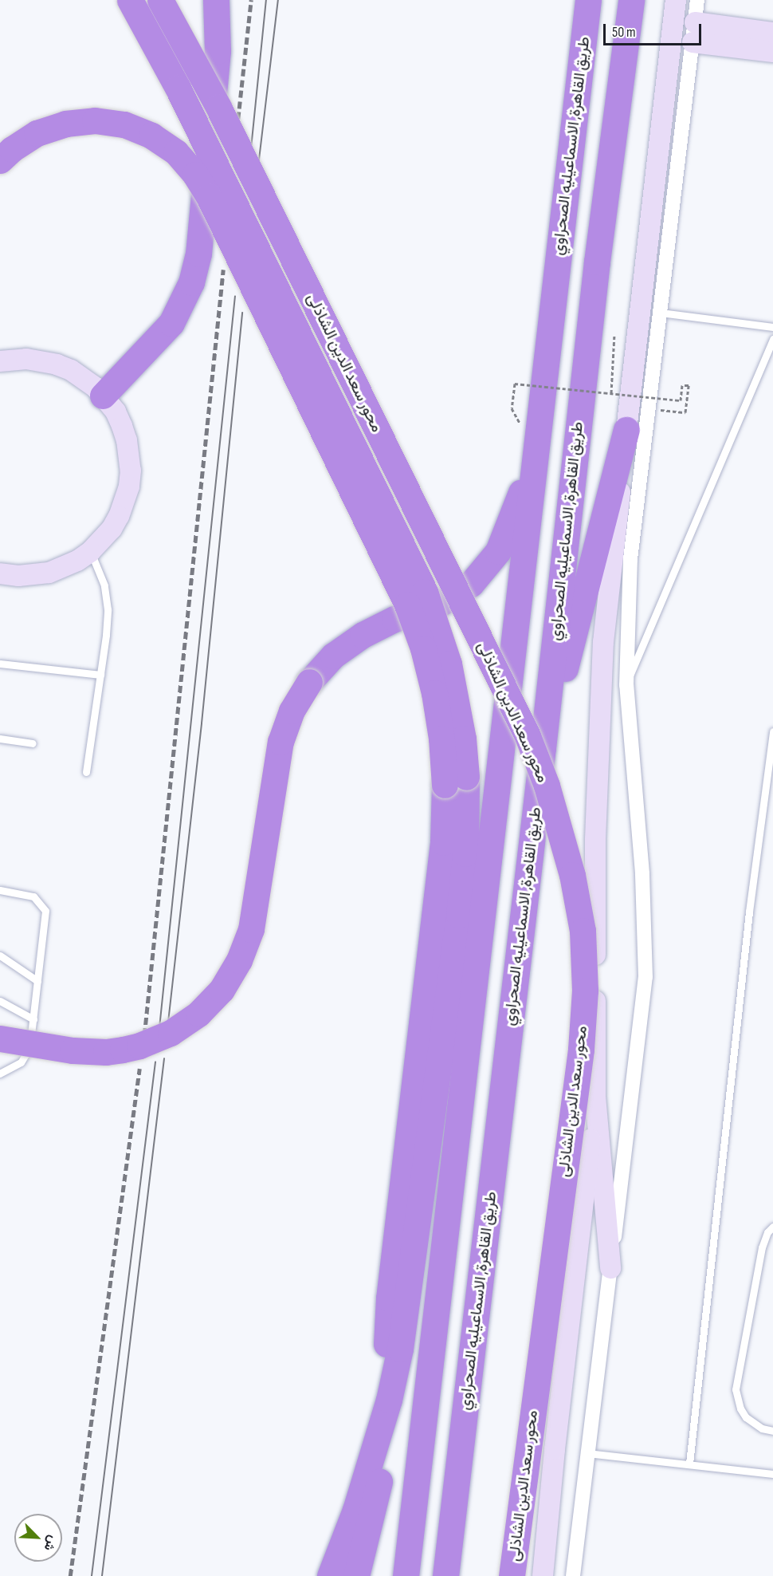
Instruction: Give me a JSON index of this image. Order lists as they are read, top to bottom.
{
  "streets": {
    "highway": ["طريق القاهرة, الاسماعيليه الصحراوي", "محور سعد الدين الشاذلى"]
  },
  "scale_bar": "50 m",
  "north": "bottom right"
}
